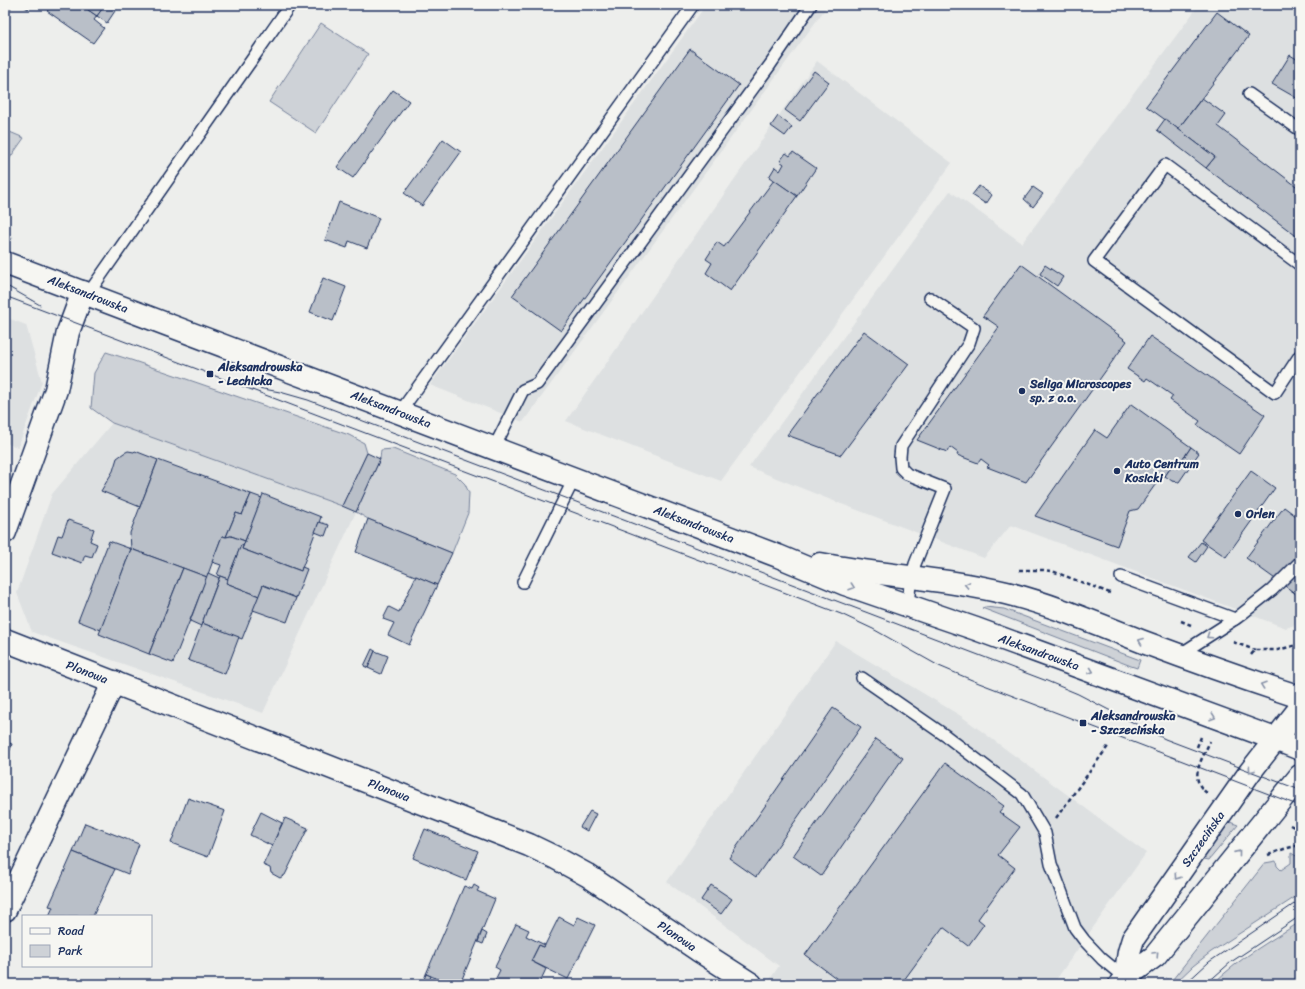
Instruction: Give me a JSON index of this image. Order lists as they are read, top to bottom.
{
  "streets": {
    "main road": ["Aleksandrowska", "Plonowa", "Szczecińska"]
  },
  "crossings": [
    ["Aleksandrowska", "Szczecińska"]
  ],
  "places": {
    "transit": ["Aleksandrowska - Lechicka", "Aleksandrowska - Szczecińska"],
    "other": ["Seliga Microscopes sp. z o.o.", "Auto Centrum Kosicki", "Orlen"]
  },
  "legend": ["Road", "Park"]
}
